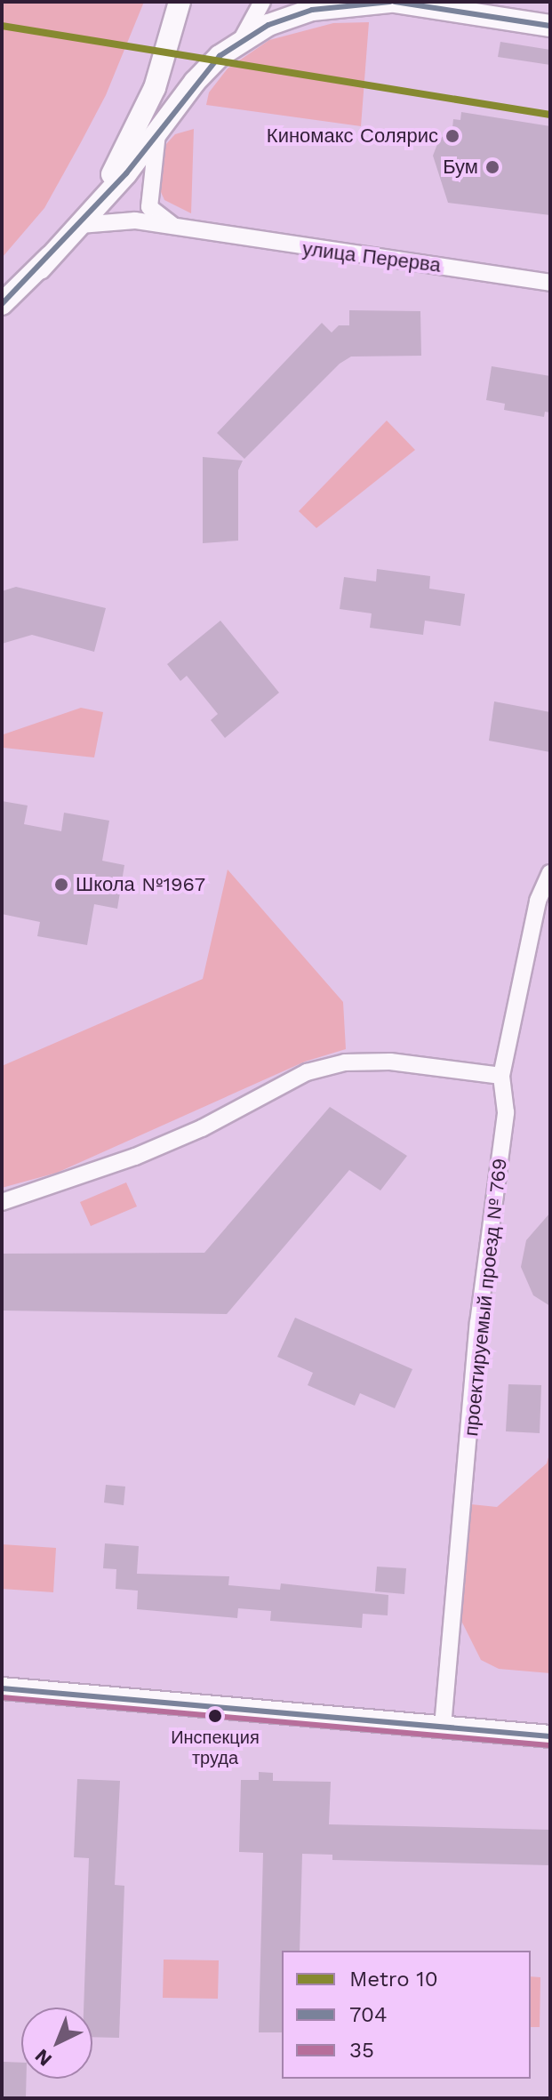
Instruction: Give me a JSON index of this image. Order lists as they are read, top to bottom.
{
  "streets": {
    "main road": ["улица Перерва"],
    "street": ["проектируемый проезд № 769"]
  },
  "places": [
    "Киномакс Солярис",
    "Бум",
    "Школа №1967",
    "Инспекция труда"
  ],
  "lines": ["transit line 704", "metro line 10", "transit line 35"],
  "legend": ["Metro 10", "704", "35"],
  "north": "bottom left"
}
